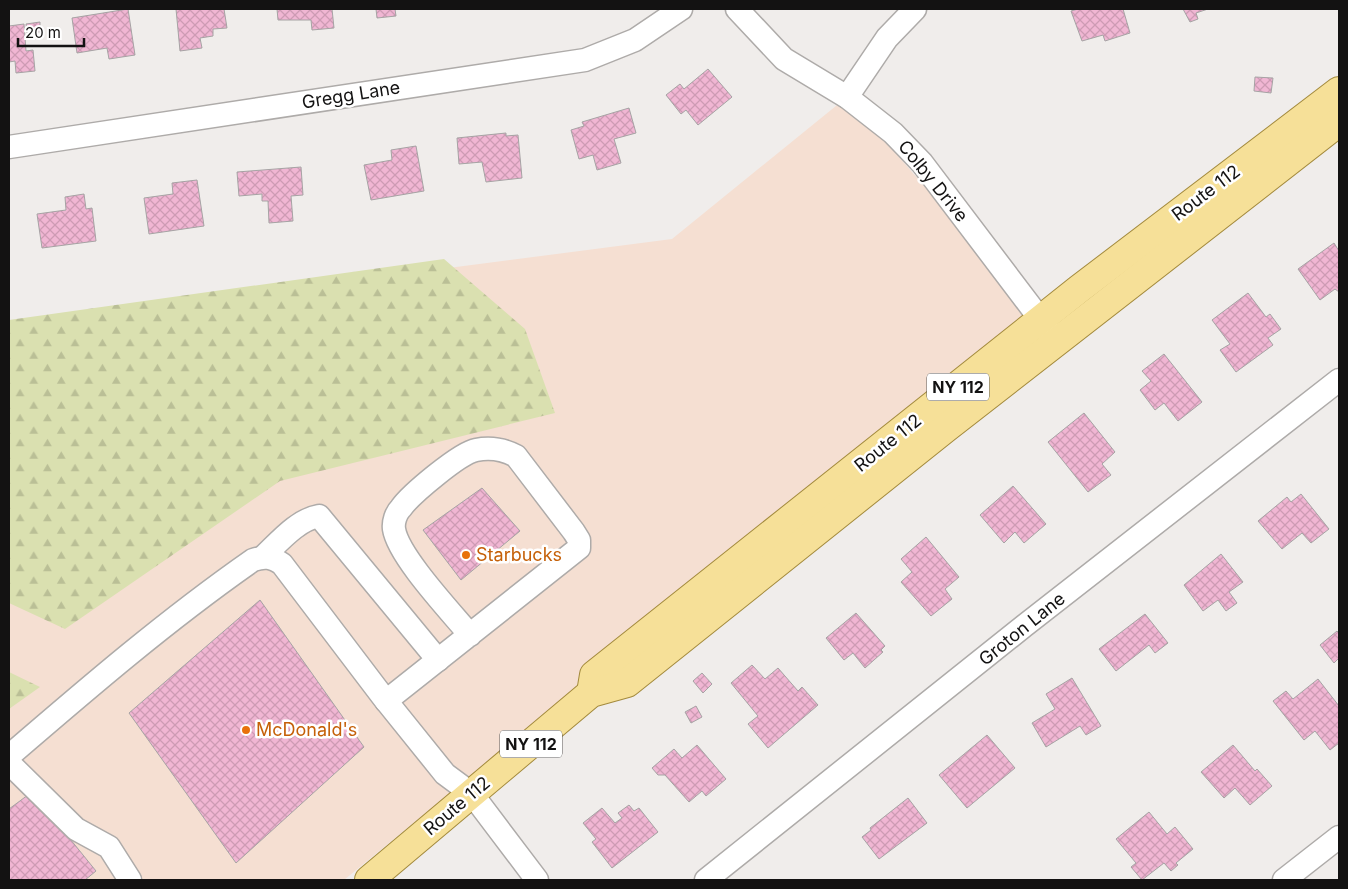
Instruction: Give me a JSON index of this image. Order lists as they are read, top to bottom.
{
  "streets": {
    "main road": ["Route 112", "NY 112"],
    "street": ["Gregg Lane", "Colby Drive", "Groton Lane"]
  },
  "crossings": [
    ["Colby Drive", "Route 112"]
  ],
  "places": ["Starbucks", "McDonald's"],
  "scale_bar": "20 m"
}
